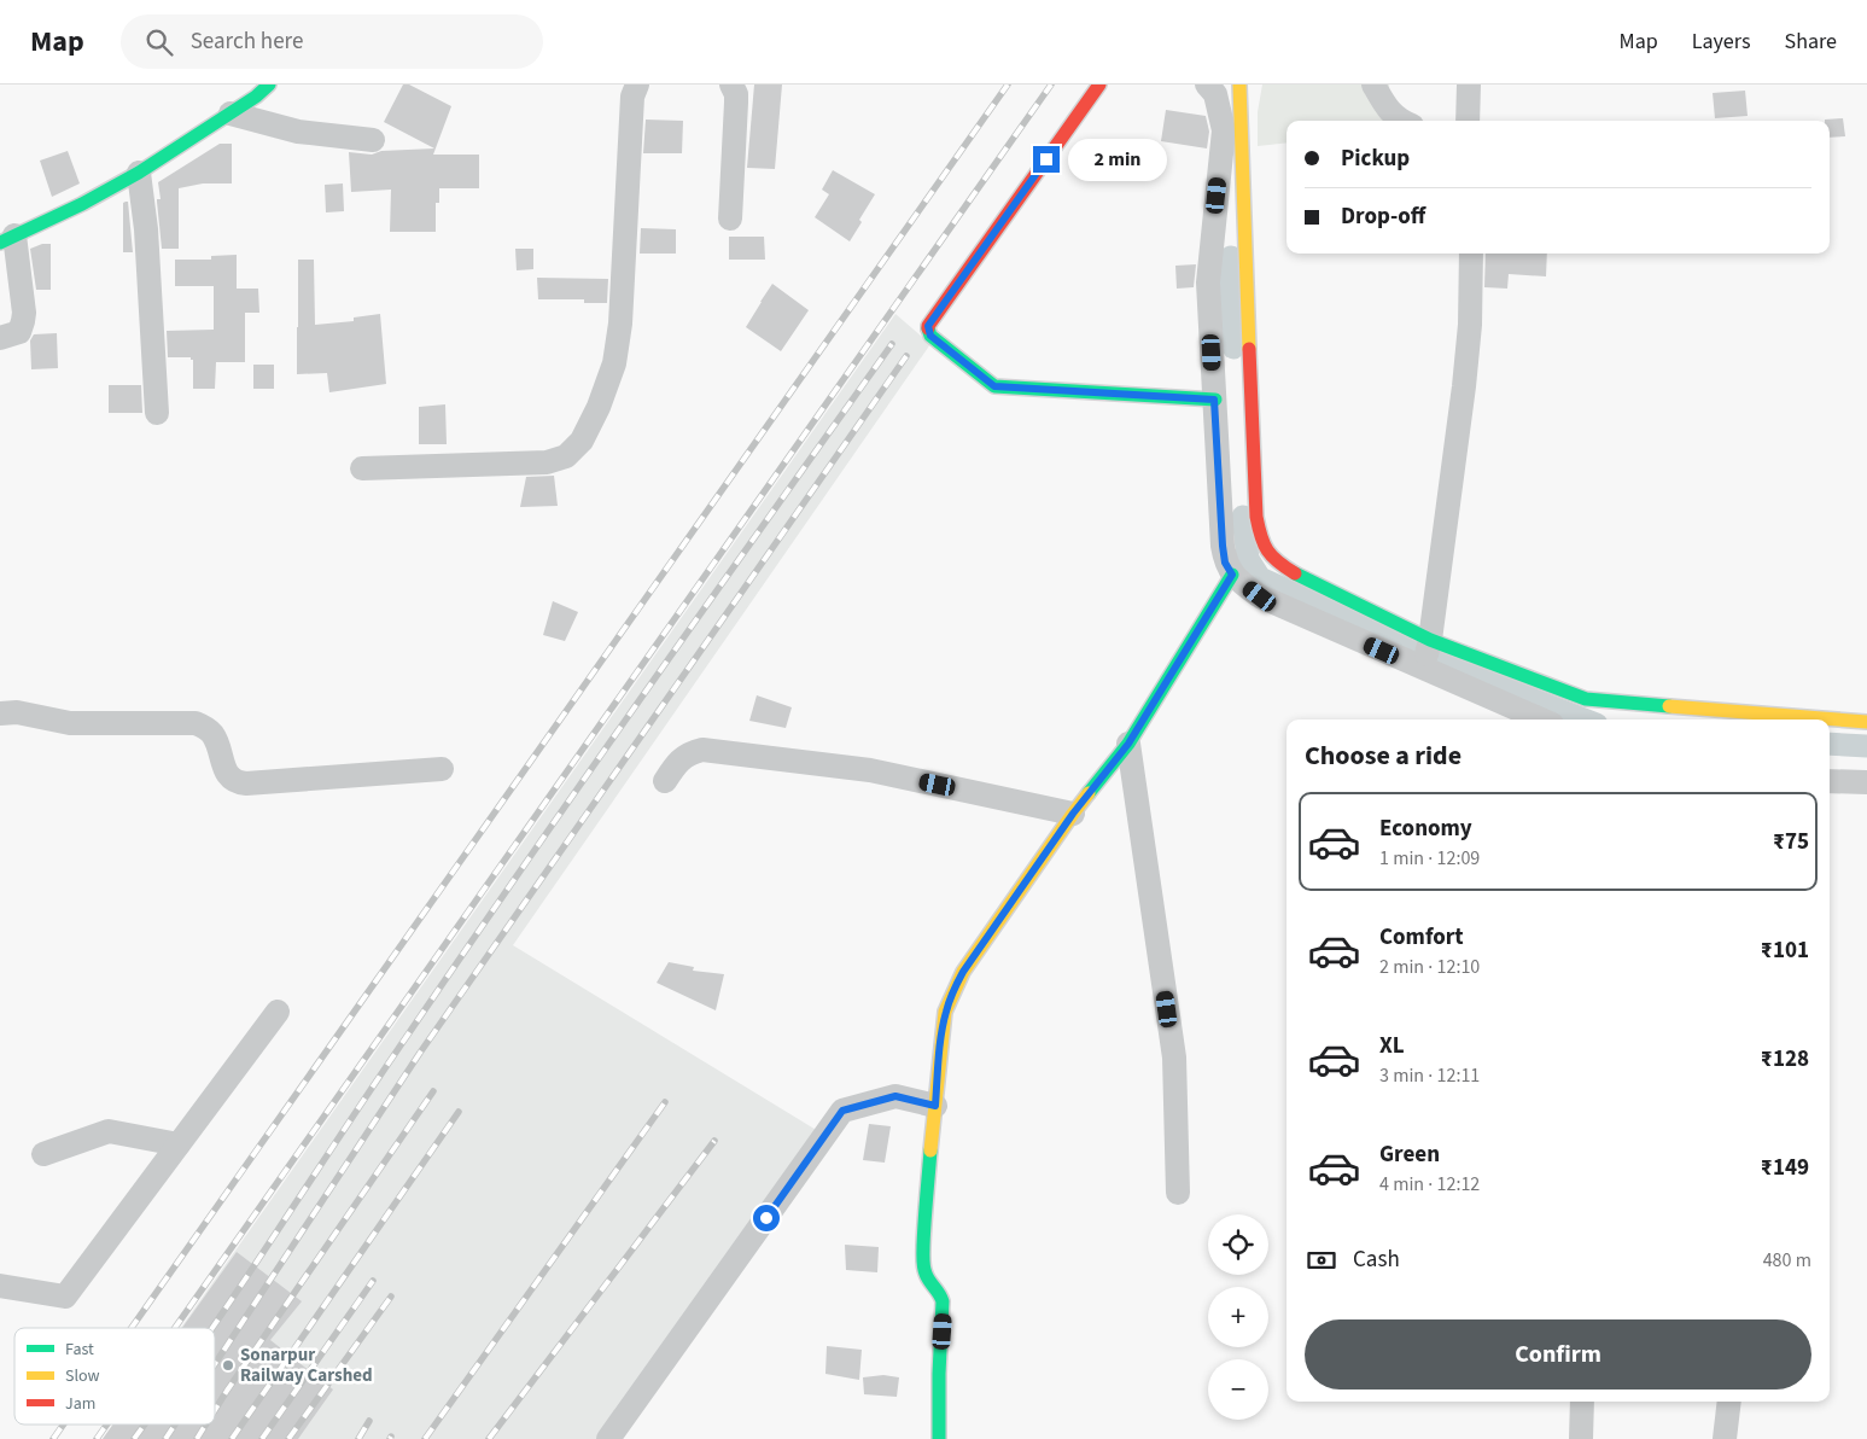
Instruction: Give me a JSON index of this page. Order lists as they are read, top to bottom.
{
  "places": ["Sonarpur Railway Carshed"],
  "legend": ["Fast", "Slow", "Jam"],
  "page": {
    "header": "Map",
    "search": "Search here",
    "nav": ["Map", "Layers", "Share"],
    "banner": ["Pickup", "Drop-off"],
    "bubble": "2 min",
    "heading": "Choose a ride",
    "list": [
      {
        "name": "Economy",
        "note": "1 min · 12:09",
        "value": "₹75"
      },
      {
        "name": "Comfort",
        "note": "2 min · 12:10",
        "value": "₹101"
      },
      {
        "name": "XL",
        "note": "3 min · 12:11",
        "value": "₹128"
      },
      {
        "name": "Green",
        "note": "4 min · 12:12",
        "value": "₹149"
      }
    ],
    "map_buttons": ["+", "−"],
    "pay": ["Cash", "480 m"],
    "buttons": "Confirm"
  }
}
